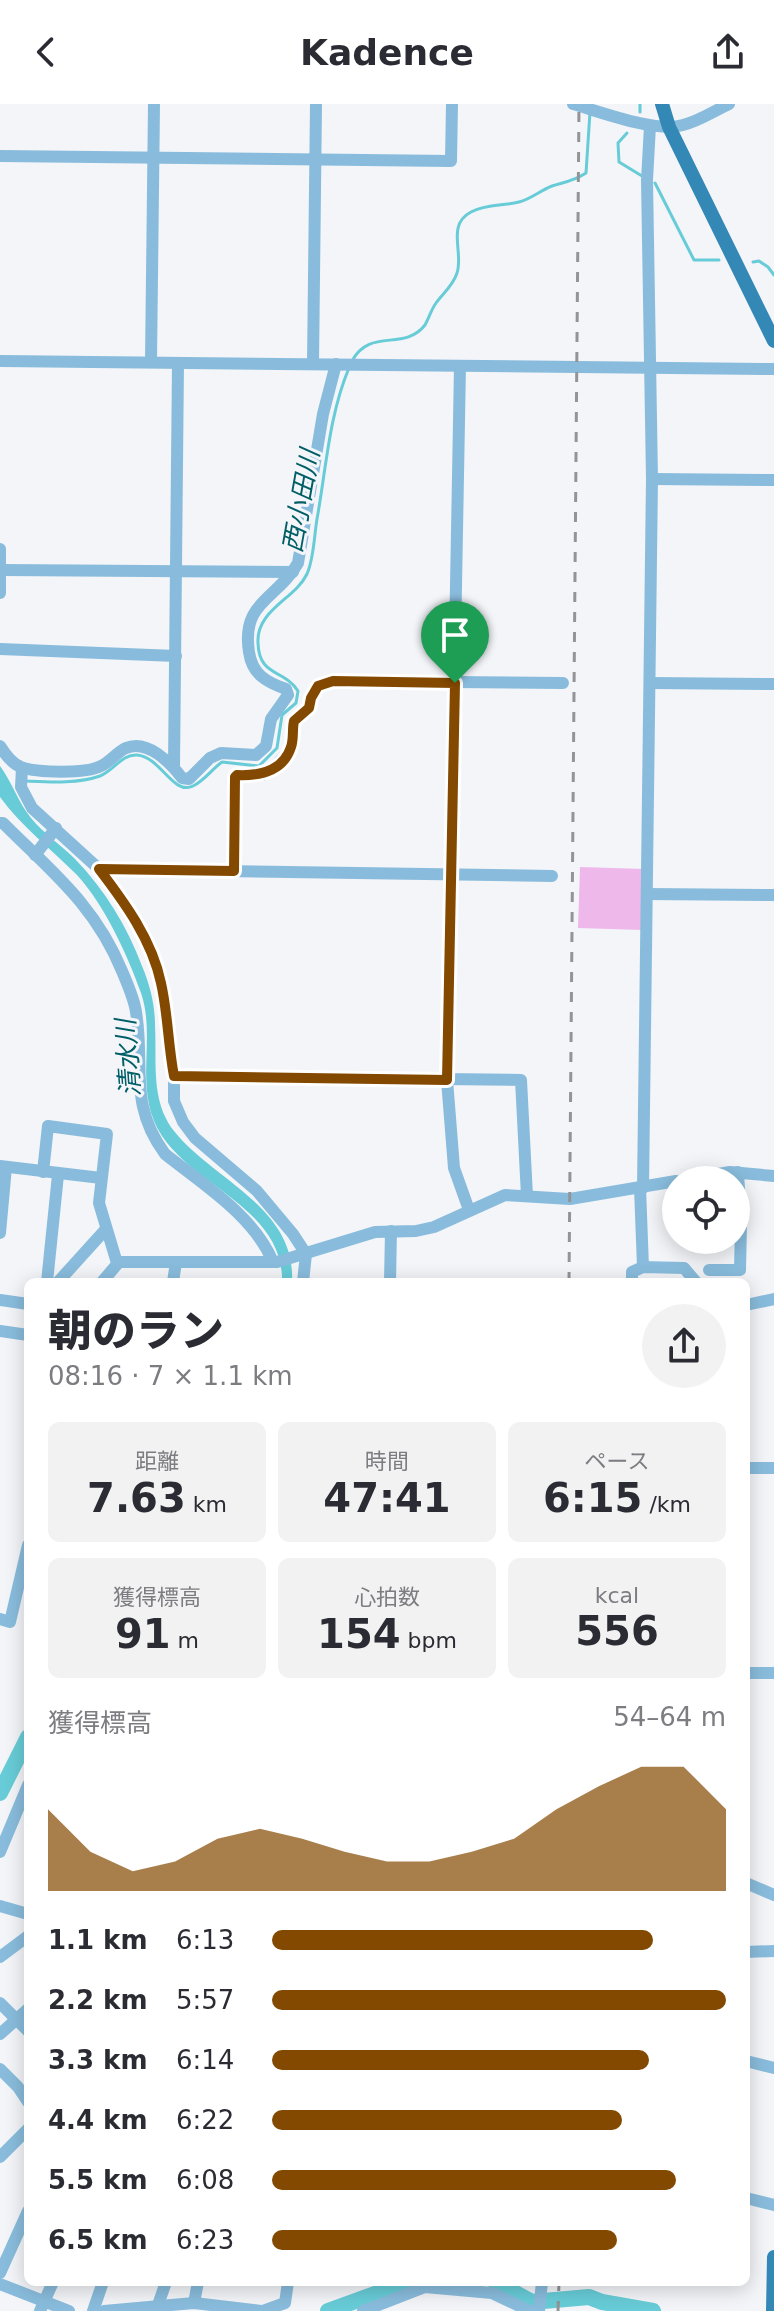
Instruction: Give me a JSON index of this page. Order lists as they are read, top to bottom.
{
  "water": ["西小田川", "清水川"],
  "page": {
    "header": "Kadence",
    "heading": ["朝のラン", "08:16 · 7 × 1.1 km"],
    "stats": [
      ["距離", "7.63 km"],
      ["時間", "47:41"],
      ["ペース", "6:15 /km"],
      ["獲得標高", "91 m"],
      ["心拍数", "154 bpm"],
      ["kcal", "556"]
    ],
    "chart": ["獲得標高", "54–64 m"],
    "list": [
      {
        "name": "1.1 km",
        "note": "6:13"
      },
      {
        "name": "2.2 km",
        "note": "5:57"
      },
      {
        "name": "3.3 km",
        "note": "6:14"
      },
      {
        "name": "4.4 km",
        "note": "6:22"
      },
      {
        "name": "5.5 km",
        "note": "6:08"
      },
      {
        "name": "6.5 km",
        "note": "6:23"
      }
    ]
  }
}
